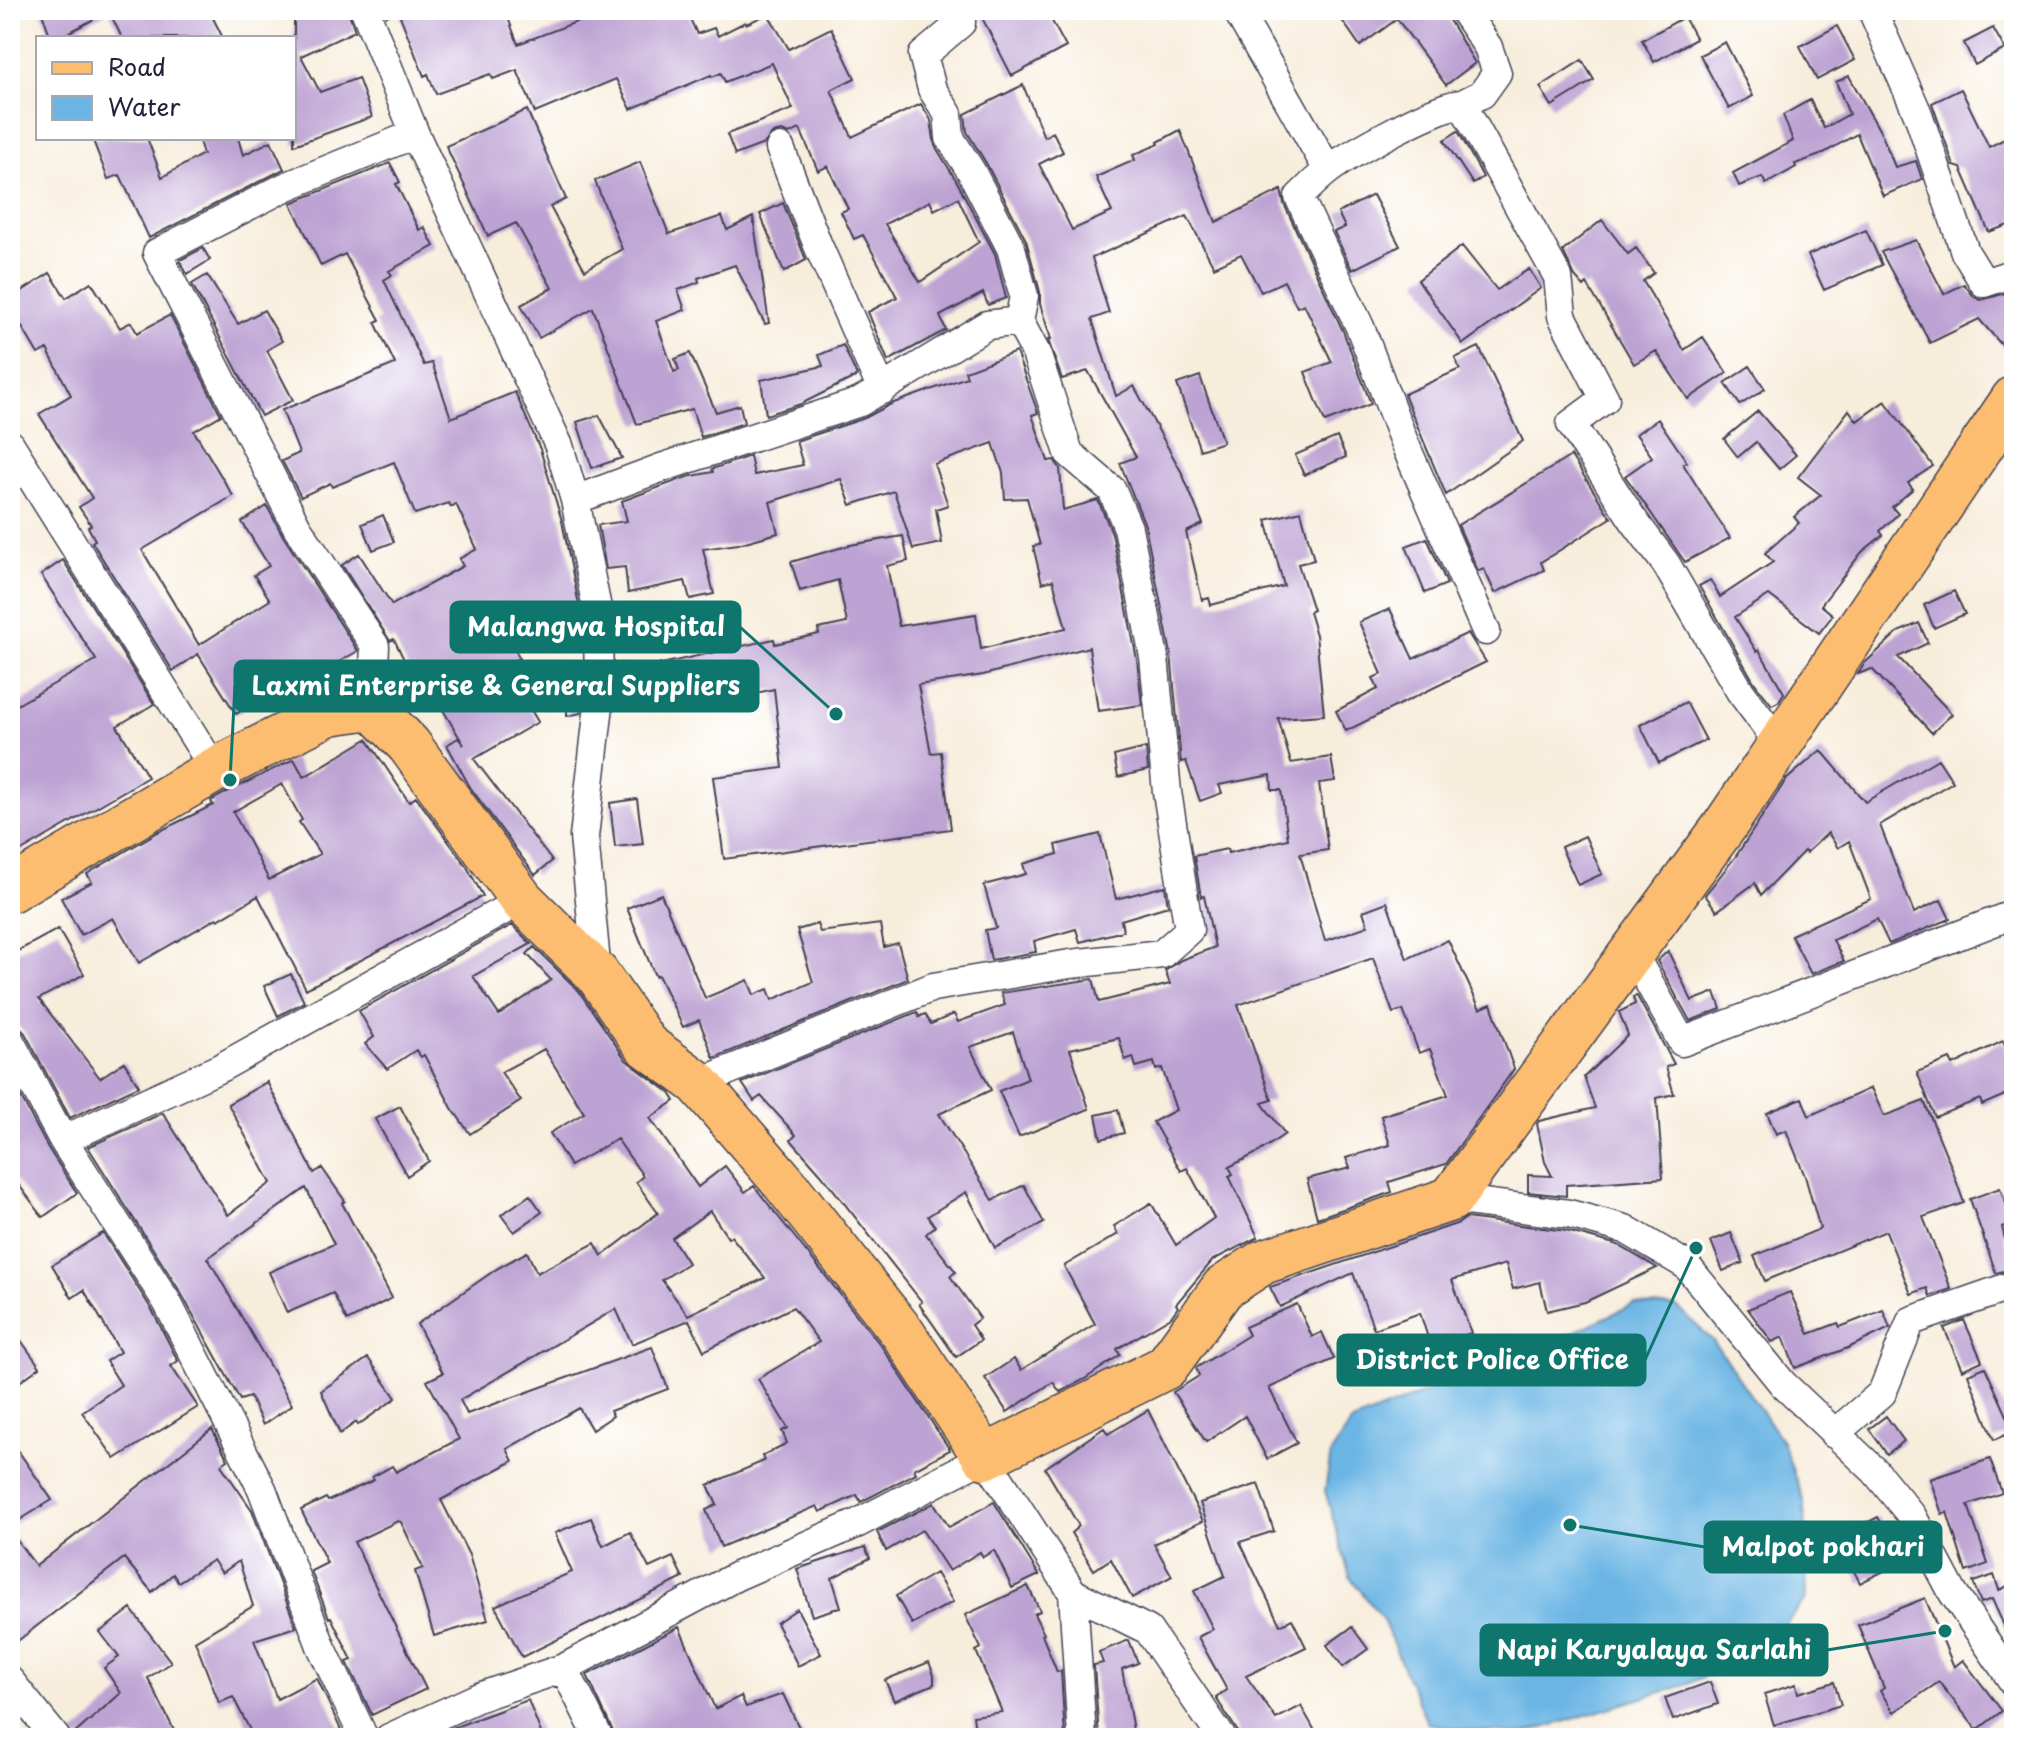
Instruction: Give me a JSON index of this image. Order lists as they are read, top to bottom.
{
  "places": [
    "Malangwa Hospital",
    "Laxmi Enterprise & General Suppliers",
    "District Police Office",
    "Malpot pokhari",
    "Napi Karyalaya Sarlahi"
  ],
  "legend": ["Road", "Water"]
}
